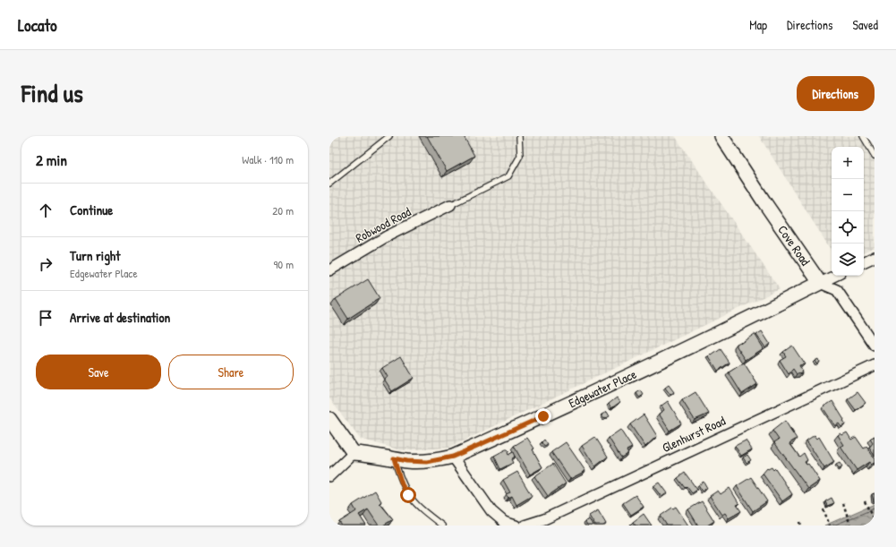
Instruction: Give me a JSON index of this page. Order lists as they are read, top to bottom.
{
  "streets": {
    "street": [
      "Robwood Road",
      "Cove Road",
      "Edgewater Place",
      "Glenhurst Road"
    ]
  },
  "crossings": [
    ["Cove Road", "Edgewater Place"]
  ],
  "page": {
    "header": "Locato",
    "nav": ["Map", "Directions", "Saved"],
    "title": "Find us",
    "buttons": [
      "Directions",
      ["Save", "Share"]
    ],
    "heading": ["2 min", "Walk · 110 m"],
    "map_buttons": ["+", "−"],
    "list": [
      ["Continue", "20 m"],
      ["Turn right", "Edgewater Place", "90 m"],
      "Arrive at destination"
    ]
  }
}
